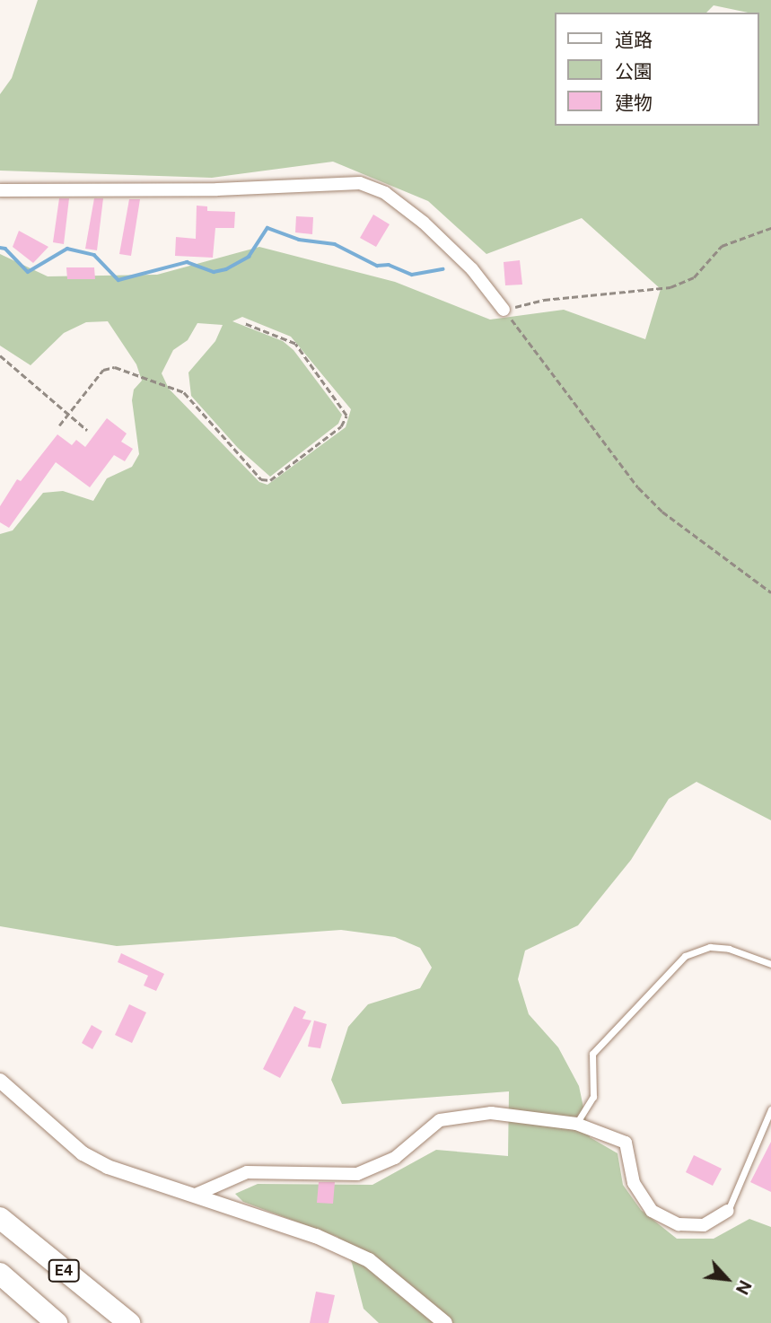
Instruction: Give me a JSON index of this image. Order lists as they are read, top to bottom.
{
  "streets": {
    "highway": ["E4"]
  },
  "legend": ["道路", "公園", "建物"],
  "north": "bottom right"
}
